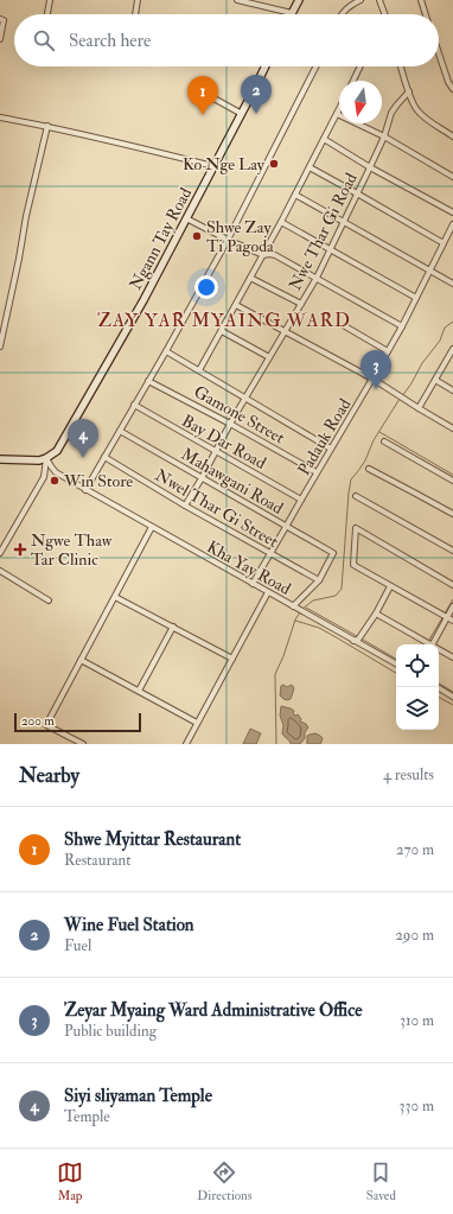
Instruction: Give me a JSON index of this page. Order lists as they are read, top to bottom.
{
  "streets": {
    "main road": ["Ngann Tay Road"],
    "street": [
      "Nwe Thar Gi Road",
      "Gamone Street",
      "Padauk Road",
      "Bay Dar Road",
      "Mahawgani Road",
      "Nwel Thar Gi Street",
      "Kha Yay Road"
    ]
  },
  "crossings": [
    ["Nwe Thar Gi Road", "Gamone Street"],
    ["Nwe Thar Gi Road", "Bay Dar Road"],
    ["Nwe Thar Gi Road", "Mahawgani Road"],
    ["Nwe Thar Gi Road", "Nwel Thar Gi Street"],
    ["Ngann Tay Road", "Kha Yay Road"],
    ["Gamone Street", "Padauk Road"],
    ["Padauk Road", "Bay Dar Road"],
    ["Padauk Road", "Mahawgani Road"],
    ["Padauk Road", "Nwel Thar Gi Street"],
    ["Padauk Road", "Kha Yay Road"],
    ["Mahawgani Road", "Nwel Thar Gi Street"]
  ],
  "districts": ["ZAY YAR MYAING WARD"],
  "places": {
    "other": ["Ko Nge Lay", "Shwe Zay Ti Pagoda", "Win Store"],
    "health": ["Ngwe Thaw Tar Clinic"]
  },
  "scale_bar": "200 m",
  "north": "bottom",
  "page": {
    "search": "Search here",
    "pins": [
      "2",
      "1",
      "3",
      "4"
    ],
    "scale": "200 m",
    "heading": ["Nearby", "4 results"],
    "list": [
      {
        "mark": "1",
        "name": "Shwe Myittar Restaurant",
        "note": "Restaurant",
        "value": "270 m"
      },
      {
        "mark": "2",
        "name": "Wine Fuel Station",
        "note": "Fuel",
        "value": "290 m"
      },
      {
        "mark": "3",
        "name": "Zeyar Myaing Ward Administrative Office",
        "note": "Public building",
        "value": "310 m"
      },
      {
        "mark": "4",
        "name": "Siyi sliyaman Temple",
        "note": "Temple",
        "value": "330 m"
      }
    ],
    "nav": ["Map", "Directions", "Saved"]
  }
}
